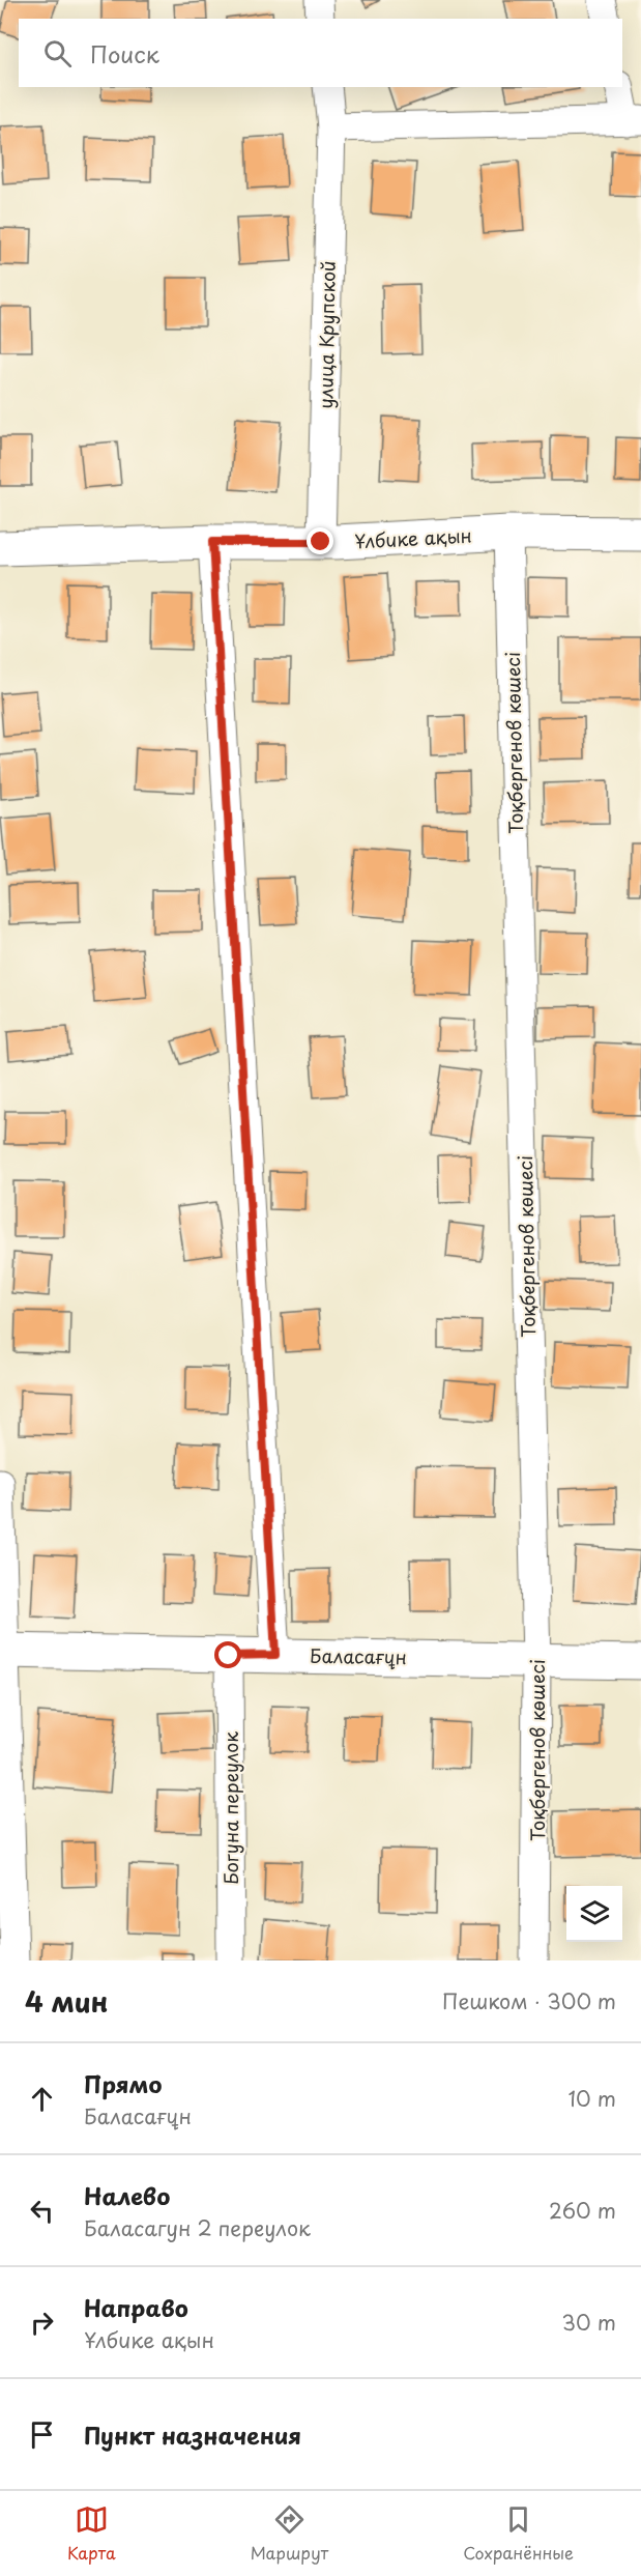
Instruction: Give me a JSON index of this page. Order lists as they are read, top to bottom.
{
  "streets": {
    "street": [
      "улица Крупской",
      "Ұлбике ақын",
      "Тоқбергенов көшесі",
      "Баласағұн",
      "Богуна переулок"
    ]
  },
  "crossings": [
    ["улица Крупской", "Ұлбике ақын"],
    ["Ұлбике ақын", "Тоқбергенов көшесі"],
    ["Тоқбергенов көшесі", "Баласағұн"],
    ["Баласағұн", "Богуна переулок"]
  ],
  "page": {
    "search": "Поиск",
    "heading": ["4 мин", "Пешком · 300 m"],
    "list": [
      ["Прямо", "Баласағұн", "10 m"],
      ["Налево", "Баласагун 2 переулок", "260 m"],
      ["Направо", "Ұлбике ақын", "30 m"],
      "Пункт назначения"
    ],
    "nav": ["Карта", "Маршрут", "Сохранённые"]
  }
}
